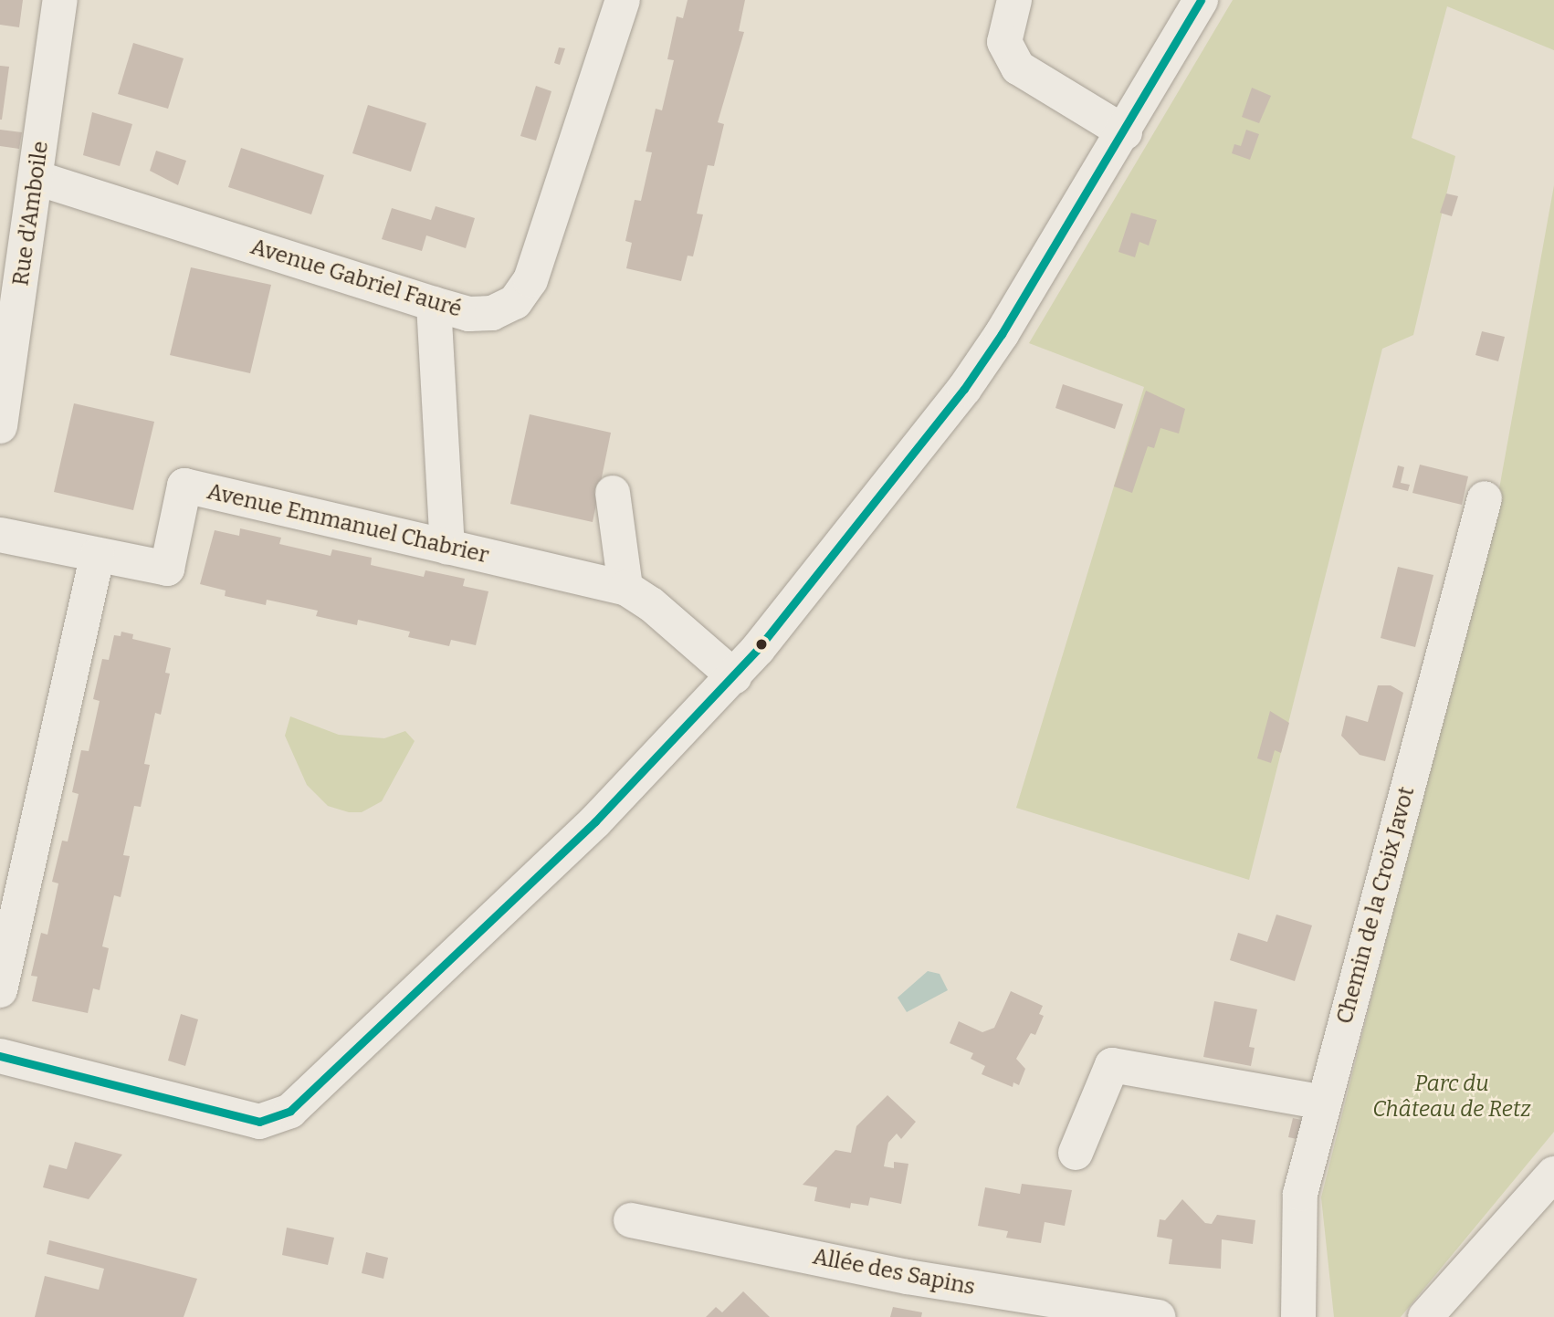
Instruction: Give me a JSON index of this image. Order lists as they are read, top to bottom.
{
  "streets": {
    "street": [
      "Rue d'Amboile",
      "Avenue Gabriel Fauré",
      "Avenue Emmanuel Chabrier",
      "Chemin de la Croix Javot",
      "Allée des Sapins"
    ]
  },
  "crossings": [
    ["Rue d'Amboile", "Avenue Gabriel Fauré"]
  ],
  "parks": ["Parc du Château de Retz"]
}
